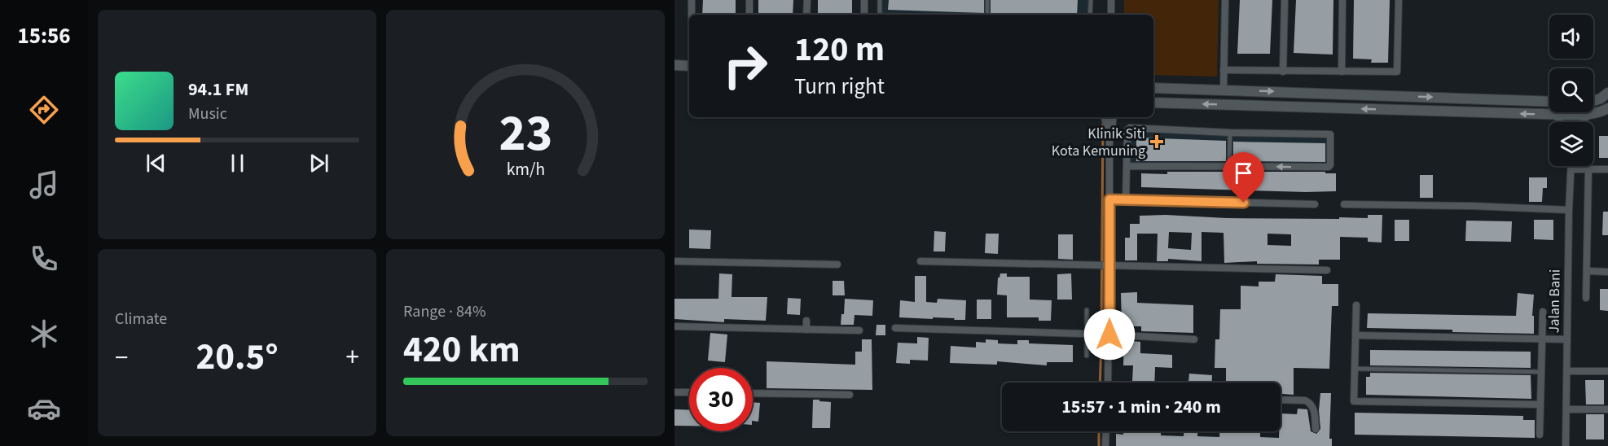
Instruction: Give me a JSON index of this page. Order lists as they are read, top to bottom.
{
  "streets": {
    "street": ["Jalan Bani"]
  },
  "places": {
    "health": ["Klinik Siti Kota Kemuning"]
  },
  "page": {
    "tabs": "15:56",
    "turn": ["120 m", "Turn right"],
    "song": ["94.1 FM", "Music"],
    "tile": [
      "Climate",
      ["Range · 84%", "420 km"]
    ],
    "heat": ["−", "20.5°", "+"],
    "limit": "30",
    "trip": "15:57 · 1 min · 240 m",
    "gauge": ["23", "km/h"]
  }
}
